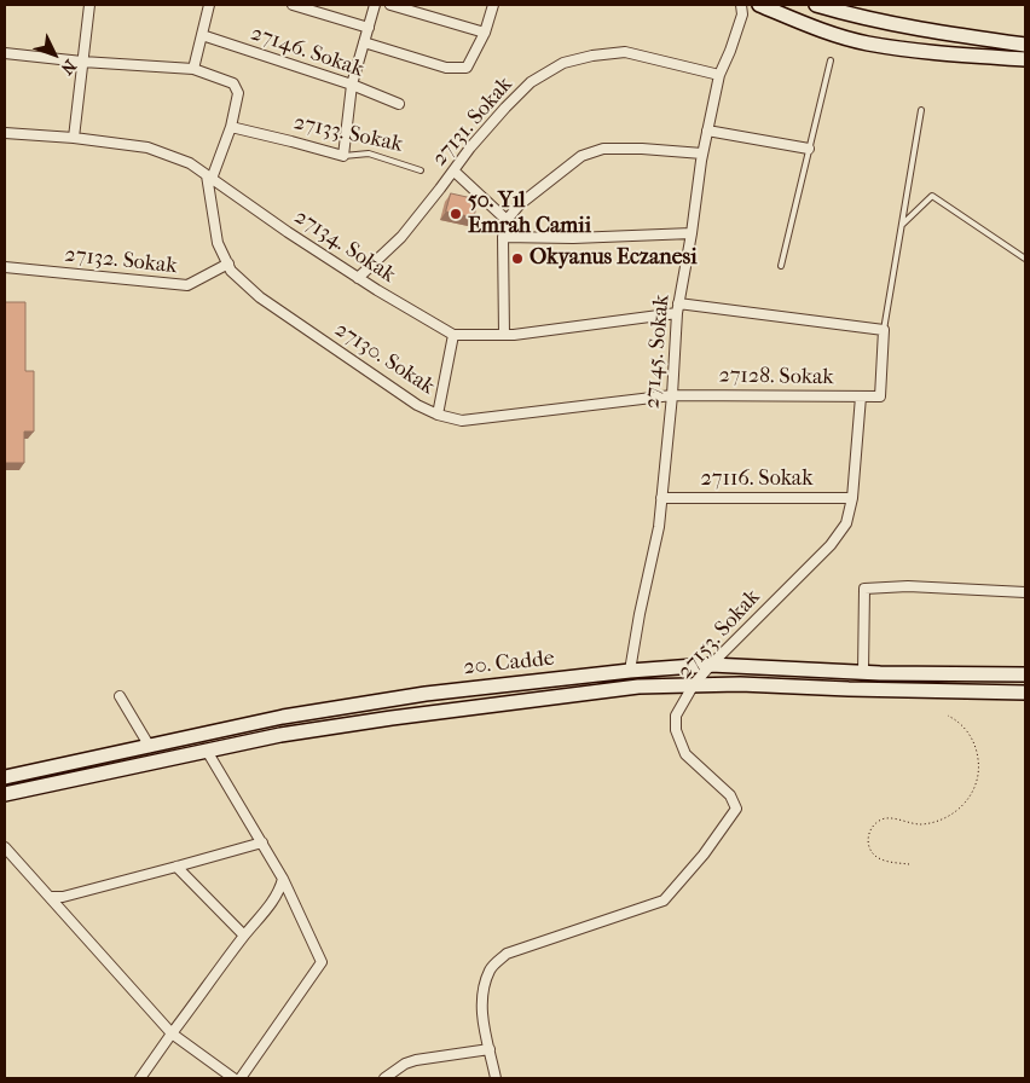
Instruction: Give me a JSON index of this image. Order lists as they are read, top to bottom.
{
  "streets": {
    "main road": ["20. Cadde"],
    "street": [
      "27146. Sokak",
      "27131. Sokak",
      "27133. Sokak",
      "27134. Sokak",
      "27132. Sokak",
      "27145. Sokak",
      "27130. Sokak",
      "27128. Sokak",
      "27116. Sokak",
      "27153. Sokak"
    ]
  },
  "crossings": [
    ["27131. Sokak", "27134. Sokak"],
    ["27131. Sokak", "27145. Sokak"],
    ["27134. Sokak", "27130. Sokak"],
    ["27132. Sokak", "27130. Sokak"],
    ["27145. Sokak", "27130. Sokak"],
    ["27145. Sokak", "27128. Sokak"],
    ["27145. Sokak", "27116. Sokak"],
    ["27145. Sokak", "20. Cadde"],
    ["27130. Sokak", "27128. Sokak"],
    ["27128. Sokak", "27153. Sokak"],
    ["27116. Sokak", "27153. Sokak"],
    ["27153. Sokak", "20. Cadde"]
  ],
  "places": ["50. Yıl Emrah Camii", "Okyanus Eczanesi"],
  "north": "bottom right"
}
